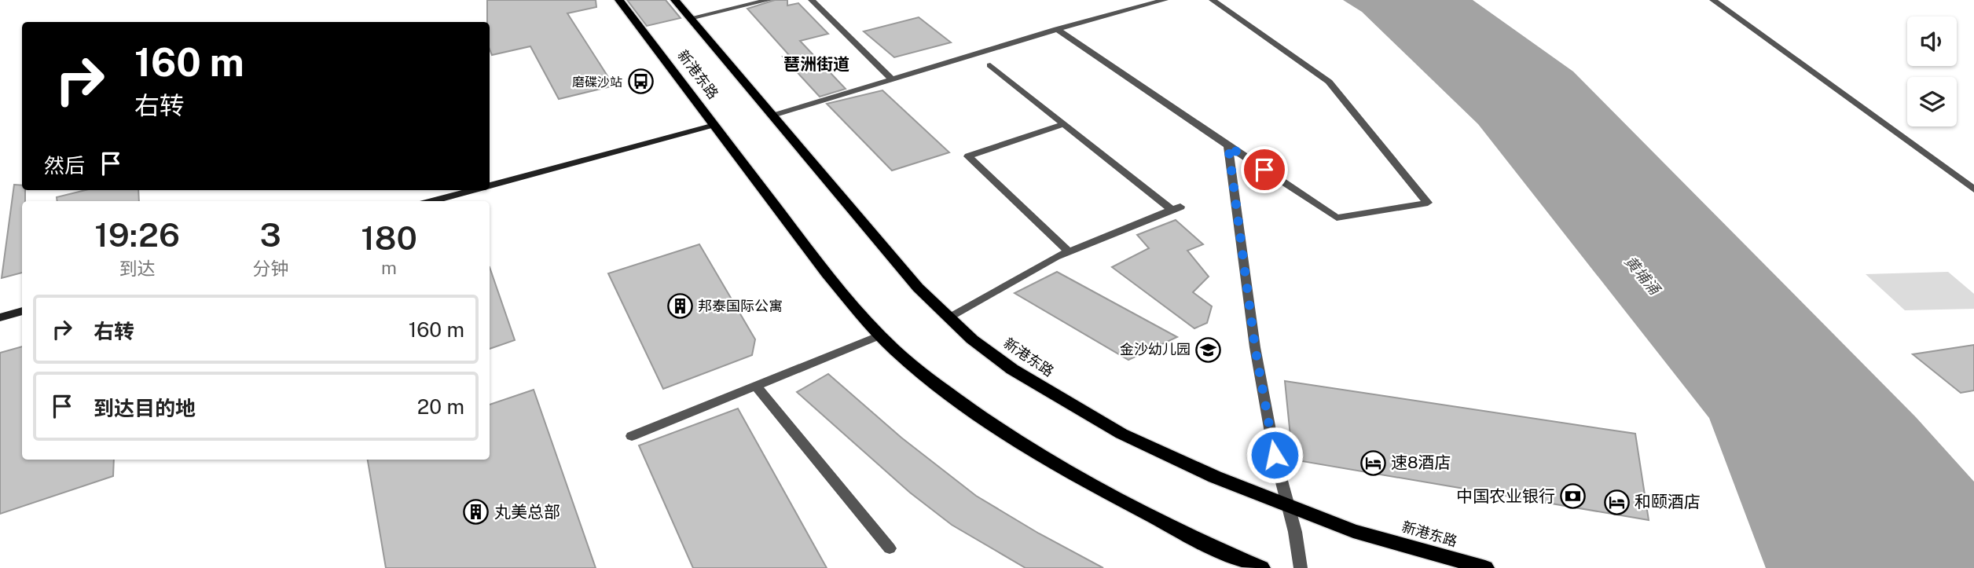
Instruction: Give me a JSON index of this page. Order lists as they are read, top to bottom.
{
  "streets": {
    "main road": ["新港东路"]
  },
  "districts": ["琶洲街道"],
  "water": ["黄埔涌"],
  "places": {
    "bus stop": ["磨碟沙站"],
    "building": ["邦泰国际公寓", "丸美总部"],
    "school or university": ["金沙幼儿园"],
    "hotel": ["速8酒店", "和颐酒店"],
    "bank": ["中国农业银行"]
  },
  "page": {
    "turn": ["160 m", "右转"],
    "then": "然后",
    "eta": [
      "19:26",
      "到达",
      "3",
      "分钟",
      "180",
      "m"
    ],
    "list": [
      {
        "name": "右转",
        "value": "160 m"
      },
      {
        "name": "到达目的地",
        "value": "20 m"
      }
    ]
  }
}
